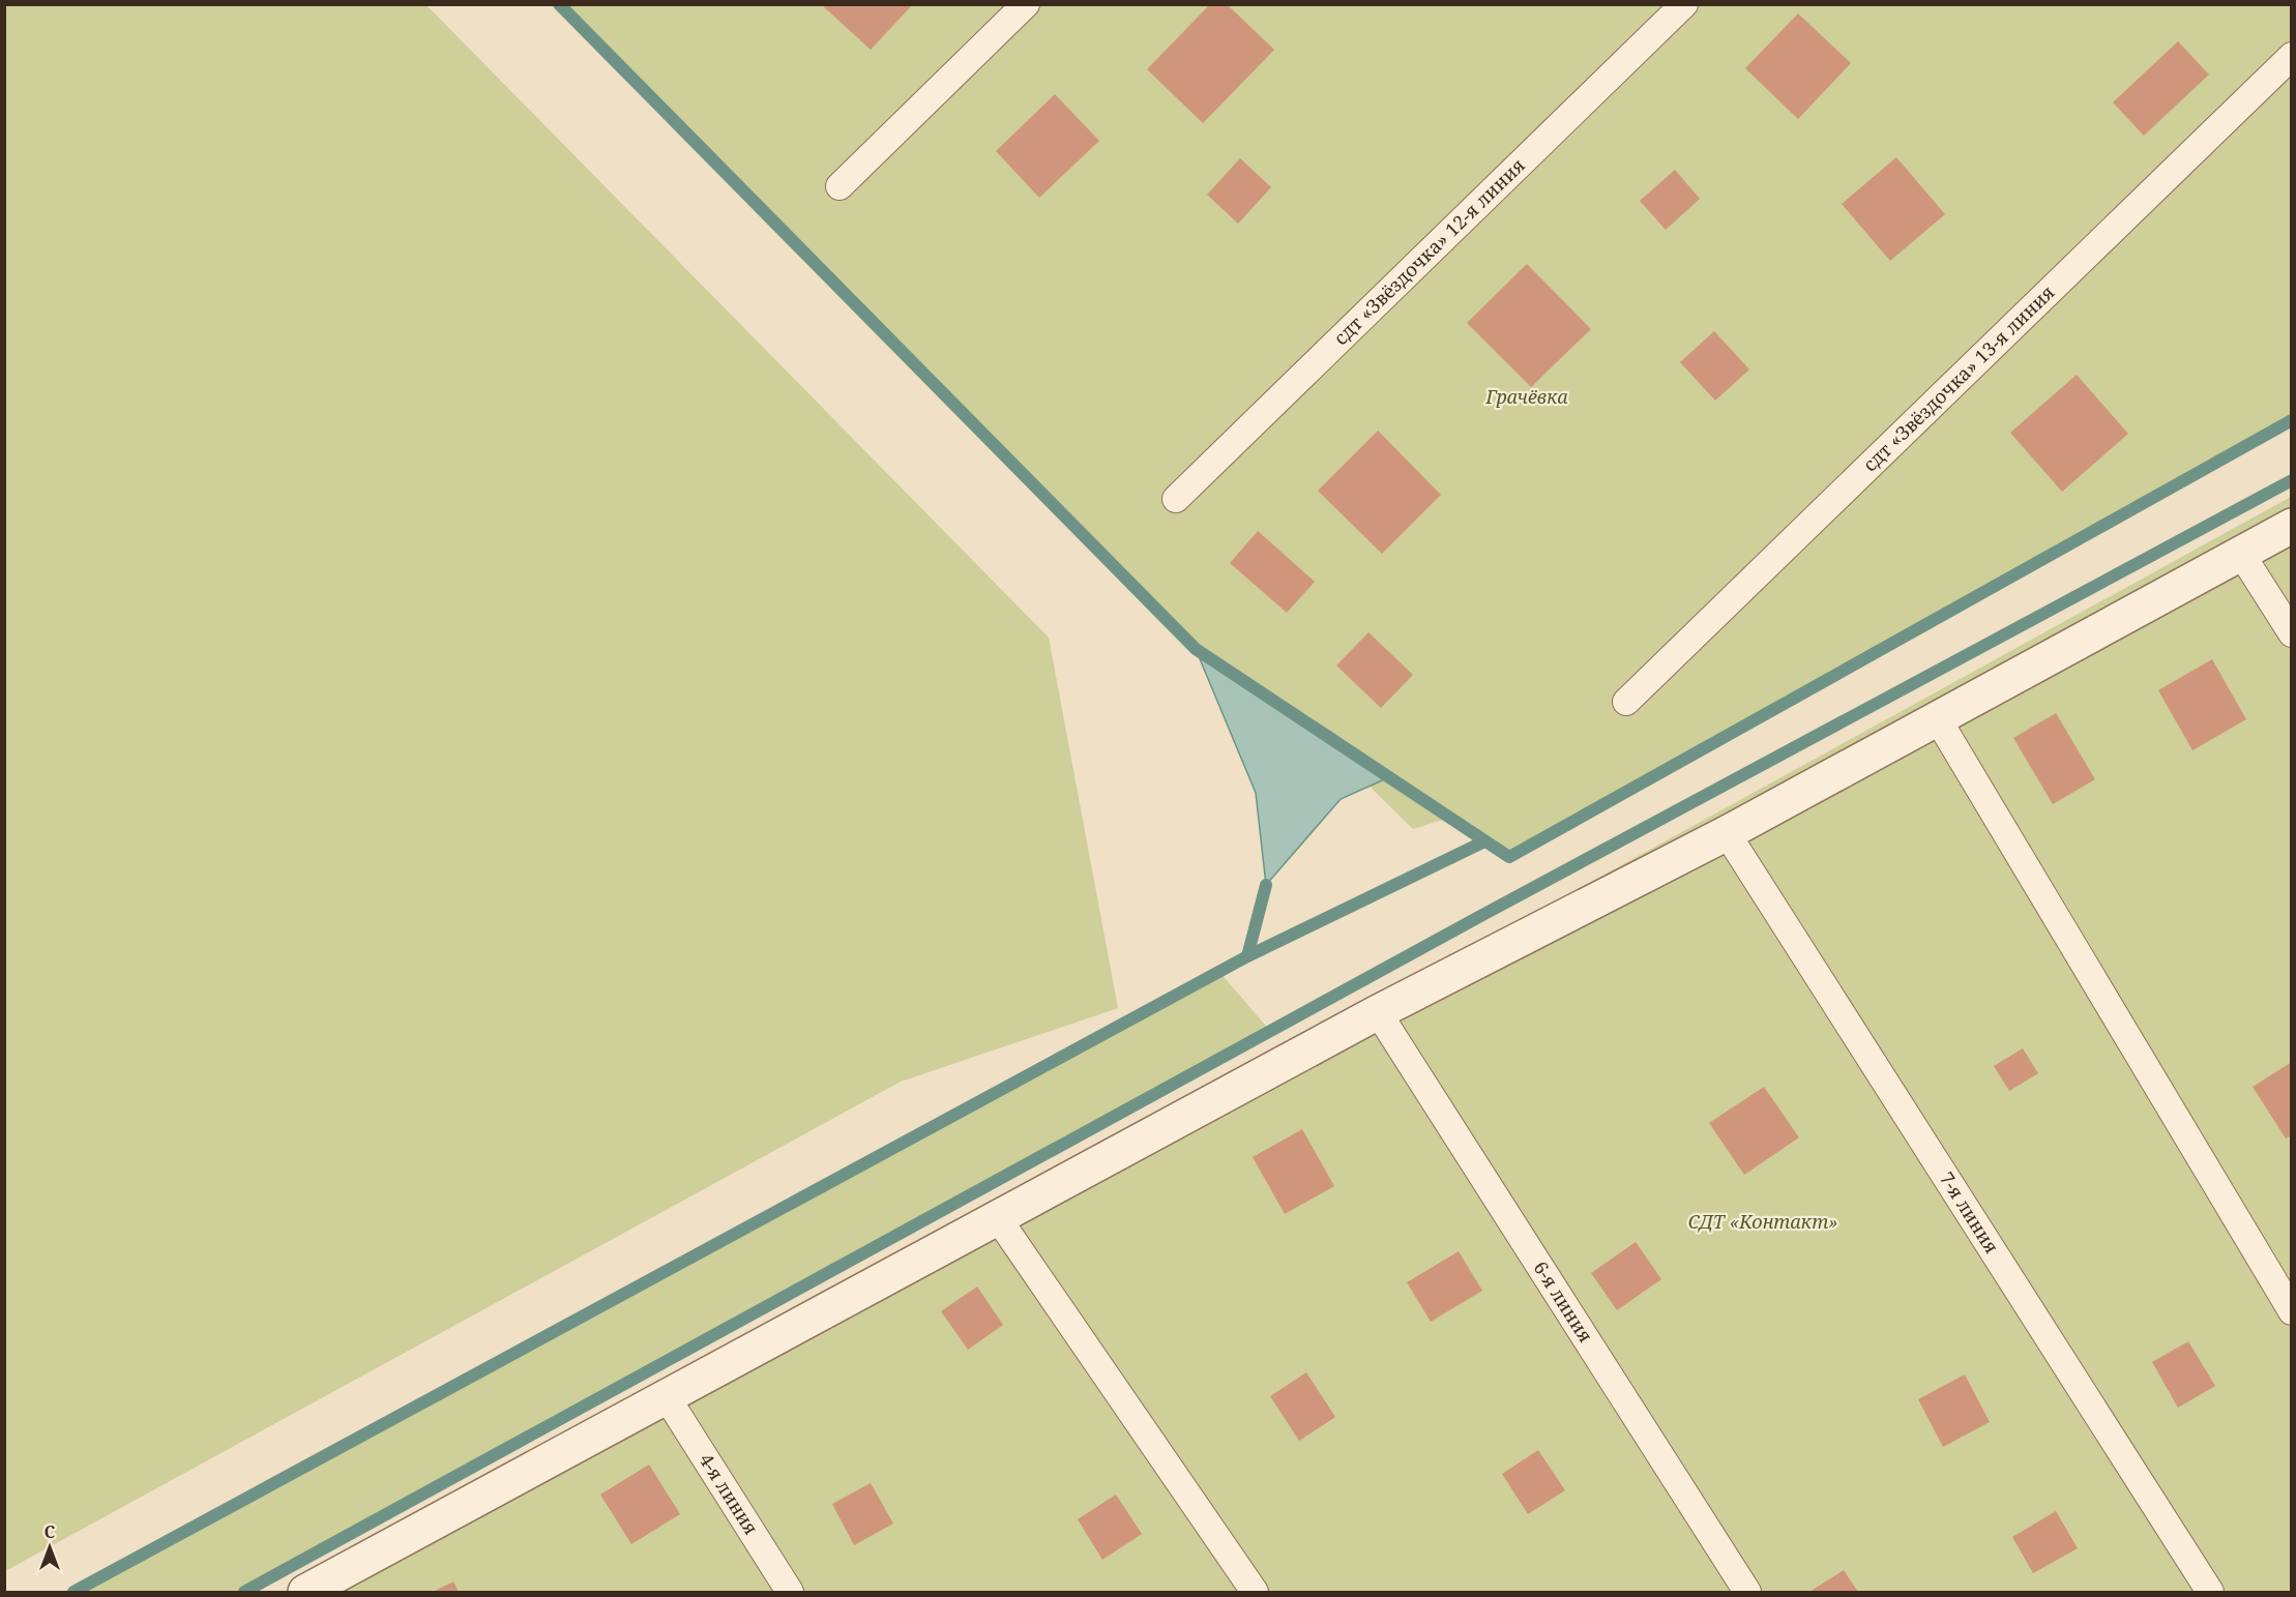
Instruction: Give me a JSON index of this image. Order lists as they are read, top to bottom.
{
  "streets": {
    "lane": [
      "сдт «Звёздочка» 12-я линия",
      "сдт «Звёздочка» 13-я линия",
      "7-я линия",
      "6-я линия",
      "4-я линия"
    ]
  },
  "parks": ["Грачёвка", "СДТ «Контакт»"],
  "north": "top"
}
